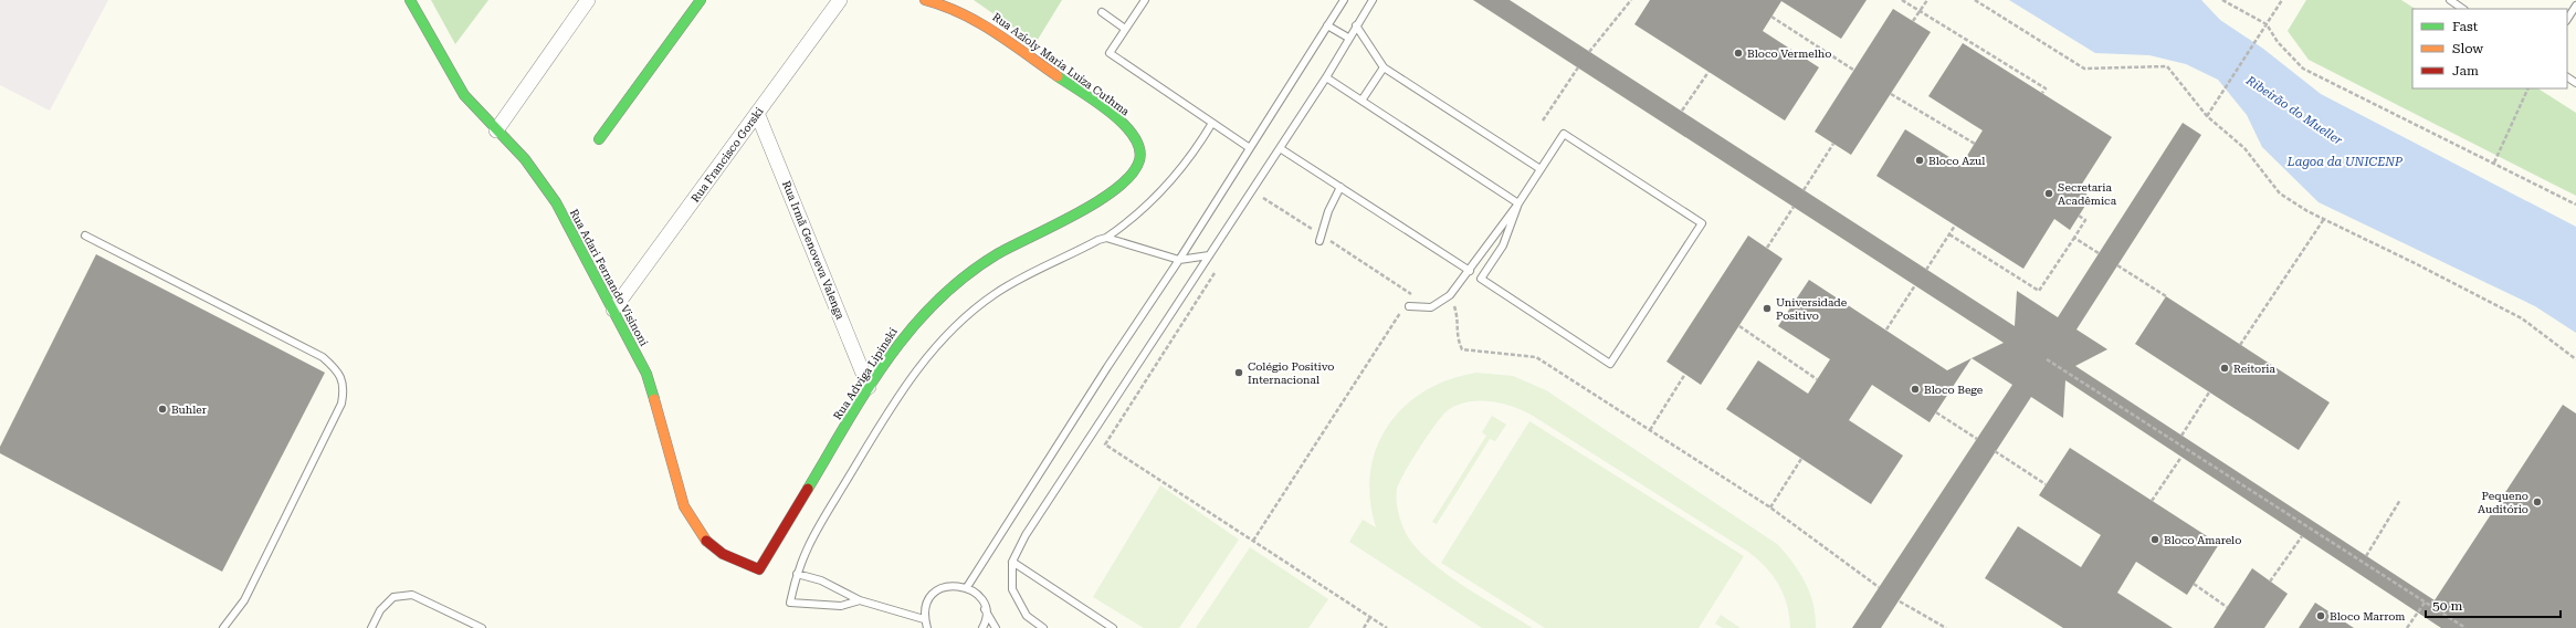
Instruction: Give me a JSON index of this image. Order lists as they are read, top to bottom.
{
  "streets": {
    "street": [
      "Rua Azioly Maria Luíza Cuthma",
      "Rua Francisco Gorski",
      "Rua Irmã Genoveva Valenga",
      "Rua Adari Fernando Visinoni",
      "Rua Adviga Lipinski"
    ]
  },
  "crossings": [
    ["Rua Azioly Maria Luíza Cuthma", "Rua Adviga Lipinski"],
    ["Rua Francisco Gorski", "Rua Irmã Genoveva Valenga"],
    ["Rua Francisco Gorski", "Rua Adari Fernando Visinoni"],
    ["Rua Irmã Genoveva Valenga", "Rua Adviga Lipinski"],
    ["Rua Adari Fernando Visinoni", "Rua Adviga Lipinski"]
  ],
  "water": ["Ribeirão do Mueller", "Lagoa da UNICENP"],
  "places": [
    "Bloco Vermelho",
    "Bloco Azul",
    "Secretaria Acadêmica",
    "Universidade Positivo",
    "Reitoria",
    "Colégio Positivo Internacional",
    "Bloco Bege",
    "Buhler",
    "Pequeno Auditório",
    "Bloco Amarelo",
    "Bloco Marrom"
  ],
  "legend": ["Fast", "Slow", "Jam"],
  "scale_bar": "50 m"
}
